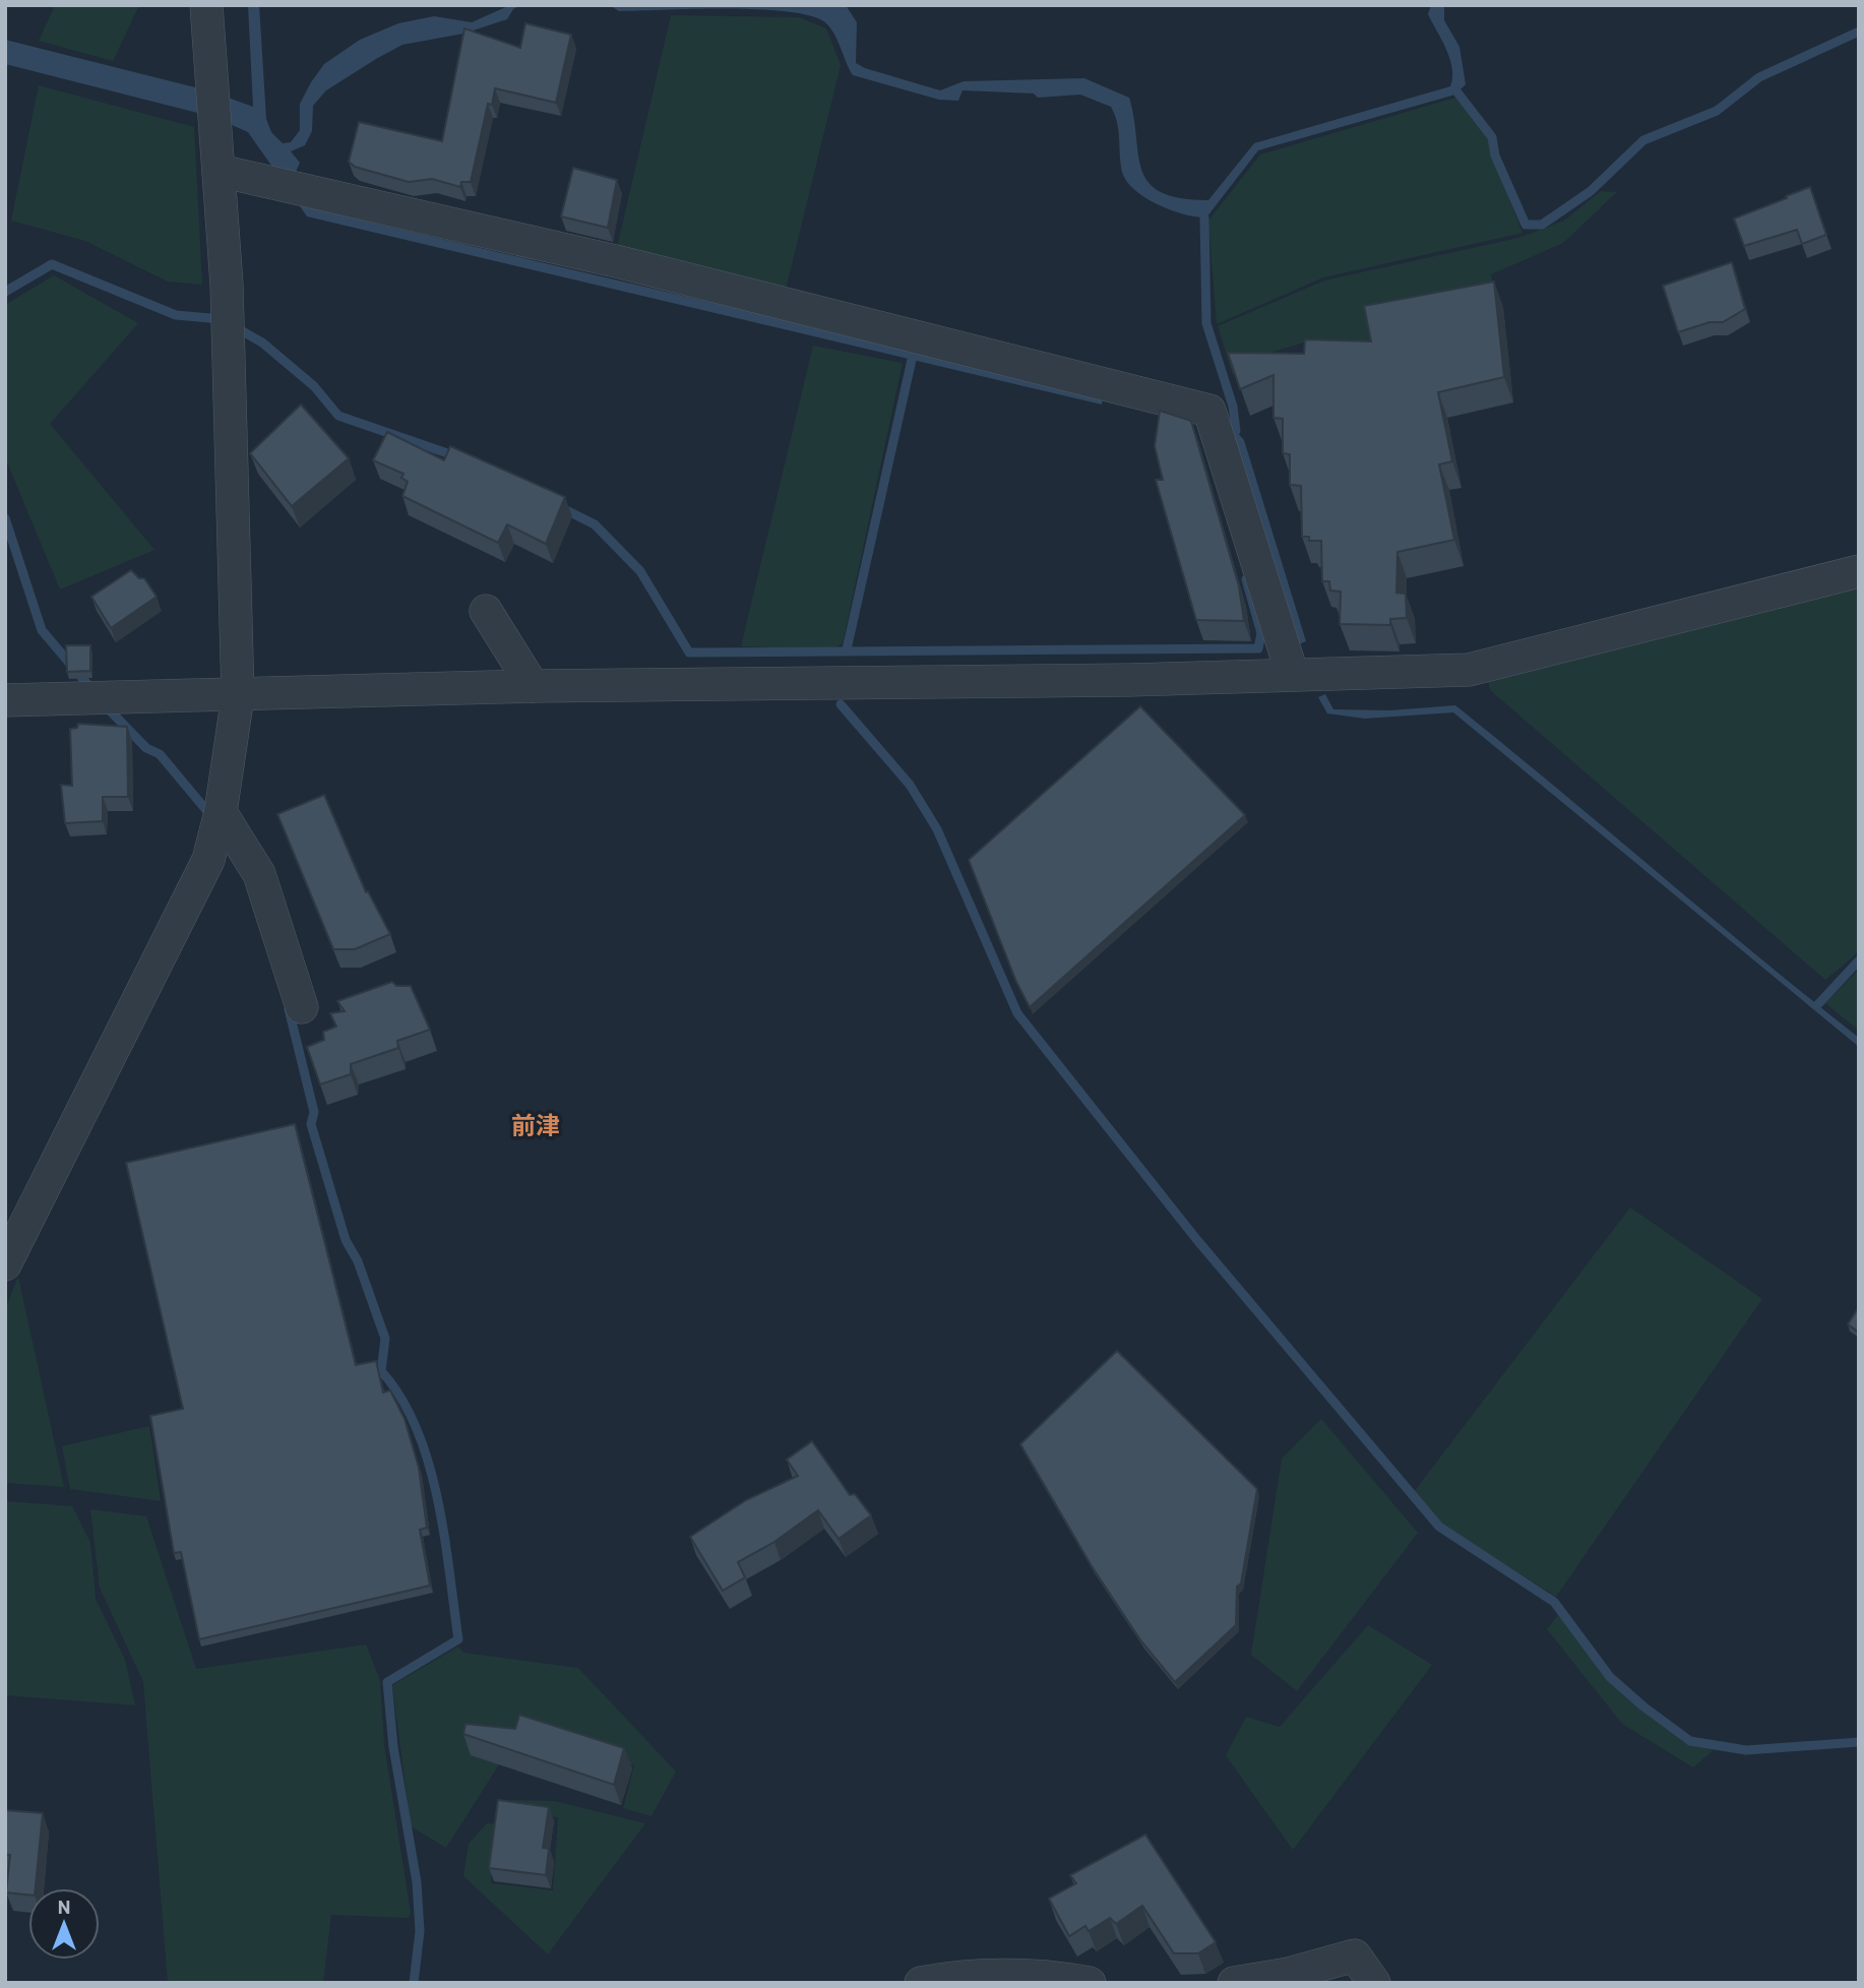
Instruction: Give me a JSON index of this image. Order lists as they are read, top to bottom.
{
  "districts": ["前津"],
  "north": "top"
}
